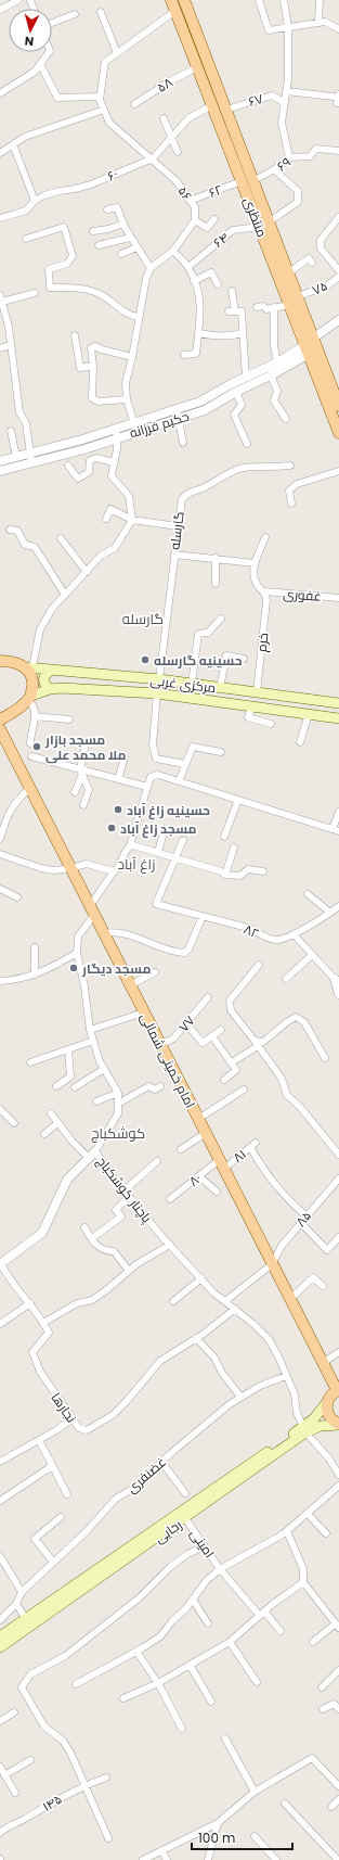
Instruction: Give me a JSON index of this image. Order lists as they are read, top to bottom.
{
  "streets": {
    "main road": [
      "منتظری",
      "مرکزی غربی",
      "امام خمینی شمالی",
      "رجایی"
    ],
    "street": [
      "۵۸",
      "۶۷",
      "۶۹",
      "۶۰",
      "۶۲",
      "۵۶",
      "۶۴",
      "۷۵",
      "حکیم فرزانه",
      "گارسله",
      "غفوری",
      "خرم",
      "۸۲",
      "۷۷",
      "۸۱",
      "۸۰",
      "پاچنار کوشکباج",
      "۸۵",
      "نجارها",
      "غضنفری",
      "امینی",
      "۱۴۵"
    ]
  },
  "crossings": [
    ["۵۸", "منتظری"],
    ["۶۷", "منتظری"],
    ["۶۹", "منتظری"],
    ["۶۰", "۵۶"],
    ["۶۰", "منتظری"],
    ["۶۲", "۵۶"],
    ["۶۲", "منتظری"],
    ["۵۶", "منتظری"],
    ["منتظری", "۶۴"],
    ["منتظری", "۷۵"],
    ["منتظری", "حکیم فرزانه"],
    ["گارسله", "مرکزی غربی"],
    ["غفوری", "خرم"],
    ["خرم", "مرکزی غربی"],
    ["۷۷", "امام خمینی شمالی"],
    ["امام خمینی شمالی", "۸۱"],
    ["امام خمینی شمالی", "۸۰"],
    ["امام خمینی شمالی", "۸۵"],
    ["۸۱", "۸۰"],
    ["۸۱", "۸۵"],
    ["پاچنار کوشکباج", "نجارها"],
    ["پاچنار کوشکباج", "غضنفری"],
    ["پاچنار کوشکباج", "رجایی"],
    ["رجایی", "امینی"]
  ],
  "districts": ["گارسله", "زاغ آباد", "کوشکباج"],
  "places": [
    "حسینیه گارسله",
    "مسجد بازار ملا محمد علی",
    "حسینیه زاغ آباد",
    "مسجد زاغ آباد",
    "مسجد دیگار"
  ],
  "scale_bar": "100 m",
  "north": "bottom"
}
